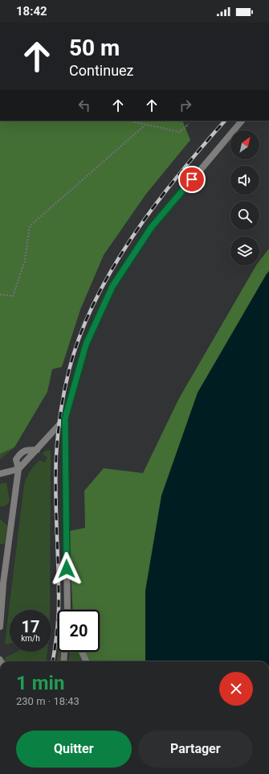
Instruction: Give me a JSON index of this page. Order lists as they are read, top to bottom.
{
  "north": "top right",
  "page": {
    "status": "18:42",
    "turn": ["50 m", "Continuez"],
    "speed": "17 km/h",
    "limit": "20",
    "heading": ["1 min", "230 m · 18:43"],
    "buttons": ["Quitter", "Partager"]
  }
}
